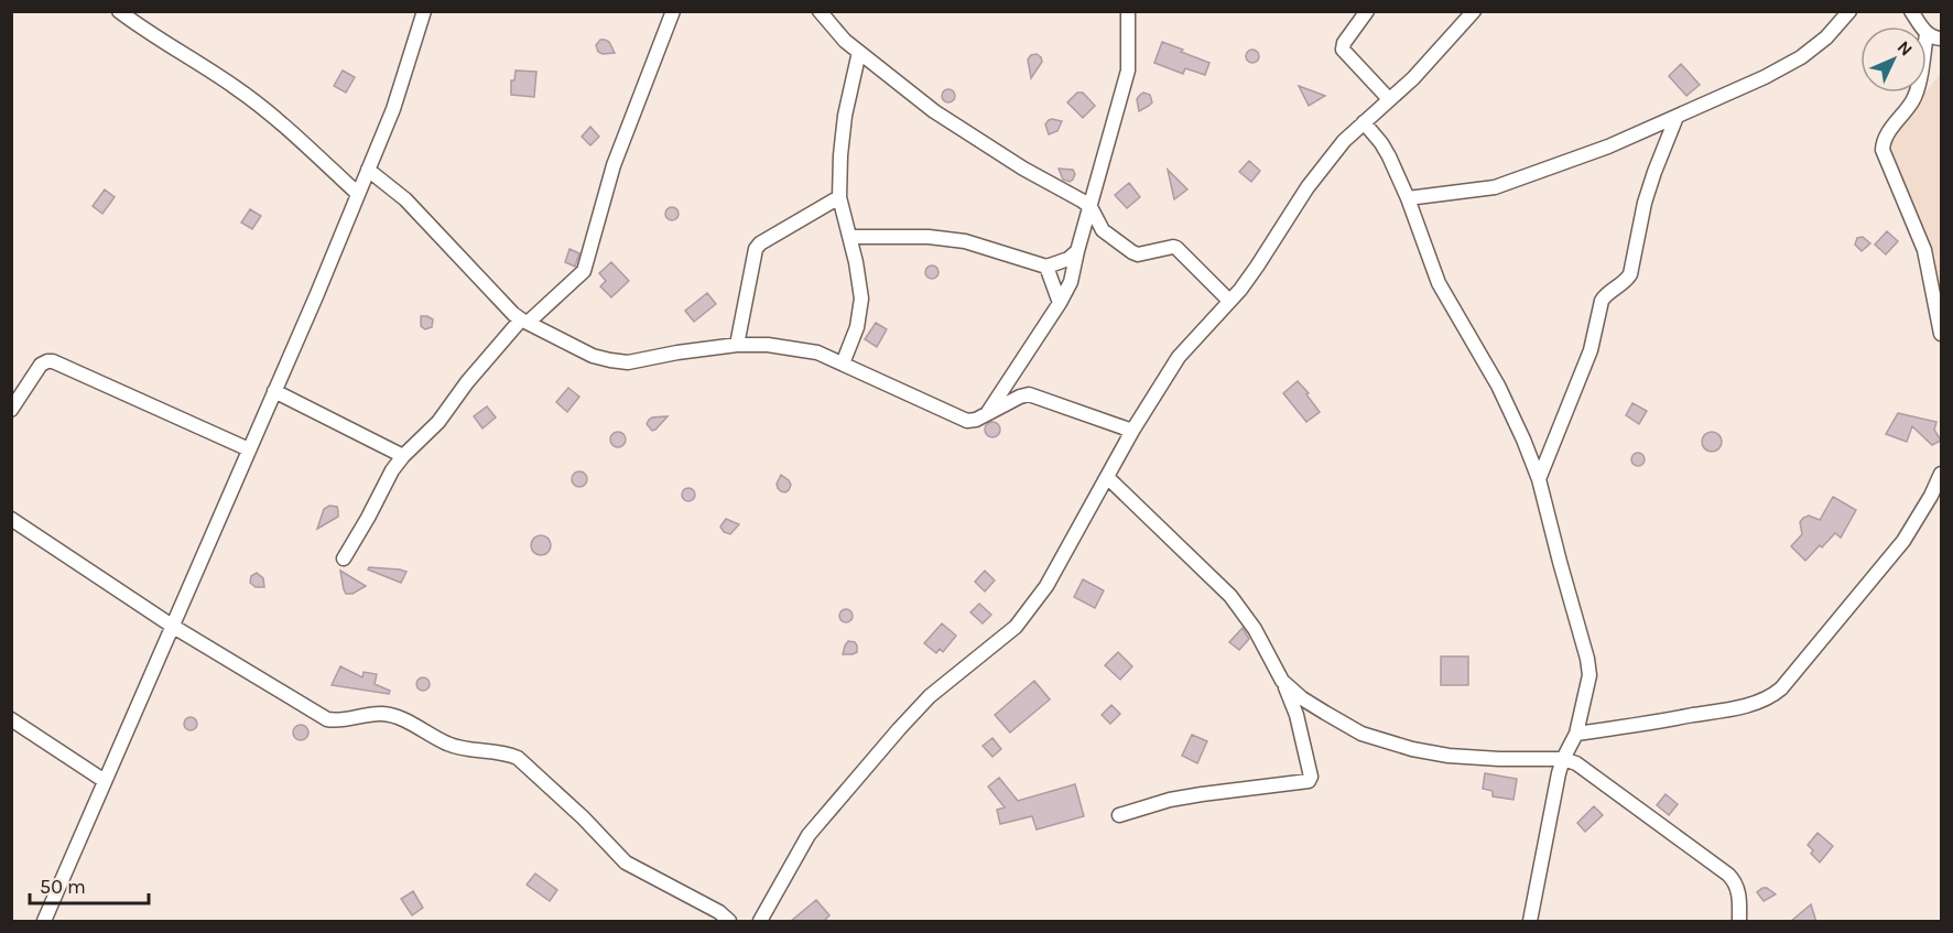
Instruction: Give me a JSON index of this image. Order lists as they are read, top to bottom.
{
  "scale_bar": "50 m",
  "north": "top right"
}
